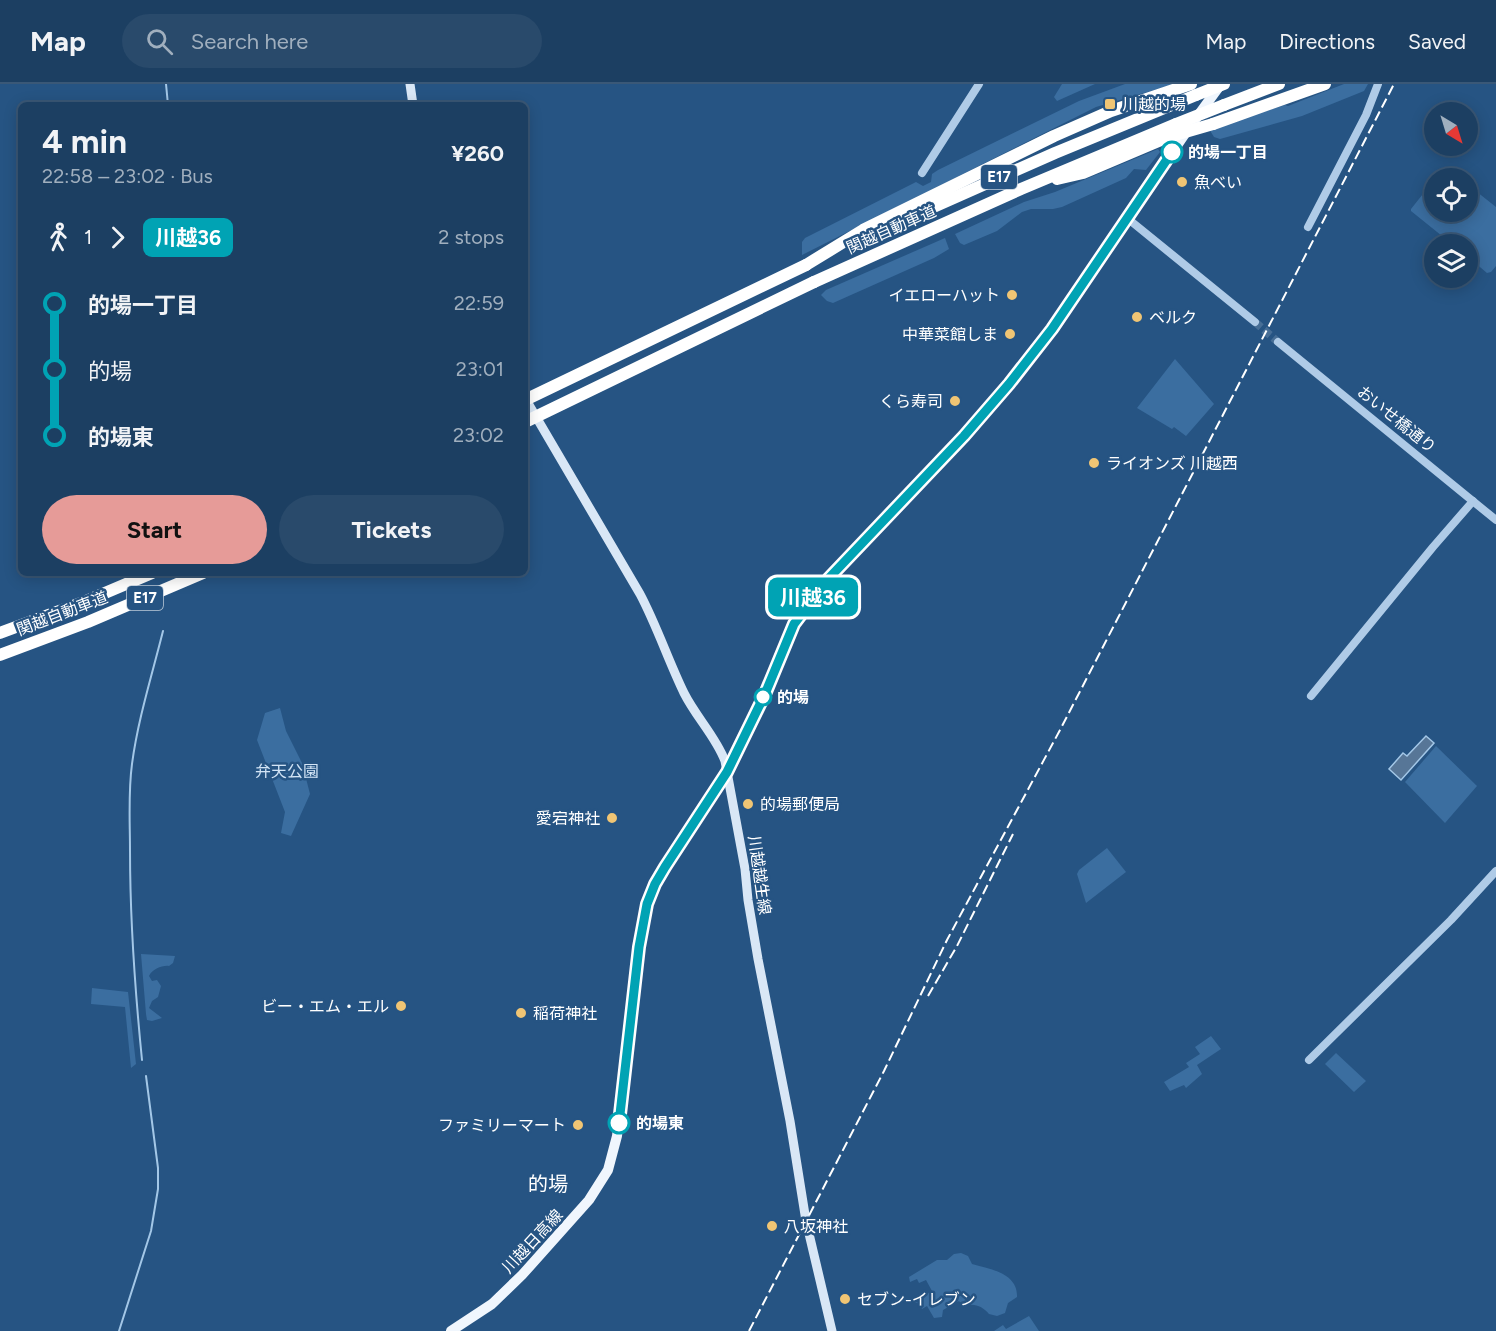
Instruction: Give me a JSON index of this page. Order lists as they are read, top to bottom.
{
  "streets": {
    "highway": ["E17", "関越自動車道"],
    "main road": ["川越越生線", "川越日高線"],
    "street": ["おいせ橋通り"]
  },
  "crossings": [
    ["関越自動車道", "川越日高線"],
    ["川越越生線", "川越日高線"]
  ],
  "districts": ["的場"],
  "parks": ["弁天公園"],
  "places": {
    "transit": ["川越的場"],
    "other": [
      "的場一丁目",
      "魚べい",
      "イエローハット",
      "ベルク",
      "中華菜館しま",
      "くら寿司",
      "ライオンズ 川越西",
      "的場",
      "的場郵便局",
      "愛宕神社",
      "ビー・エム・エル",
      "稲荷神社",
      "的場東",
      "ファミリーマート",
      "八坂神社",
      "セブン-イレブン"
    ]
  },
  "lines": ["bus line 川越36"],
  "north": "bottom right",
  "page": {
    "header": "Map",
    "search": "Search here",
    "nav": ["Map", "Directions", "Saved"],
    "on_map": "川越36",
    "heading": ["4 min", "22:58 – 23:02 · Bus", "¥260"],
    "legs": ["1", "川越36", "2 stops"],
    "list": [
      {
        "name": "的場一丁目",
        "value": "22:59"
      },
      {
        "name": "的場",
        "value": "23:01"
      },
      {
        "name": "的場東",
        "value": "23:02"
      }
    ],
    "buttons": ["Start", "Tickets"]
  }
}
